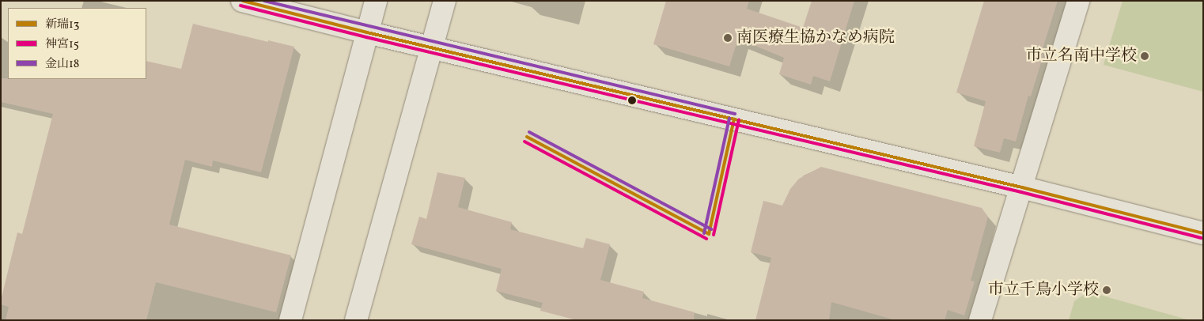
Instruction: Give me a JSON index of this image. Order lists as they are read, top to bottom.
{
  "places": ["南医療生協かなめ病院", "市立名南中学校", "市立千鳥小学校"],
  "lines": ["transit line 新瑞13", "transit line 金山18", "transit line 神宮15"],
  "legend": ["新瑞13", "神宮15", "金山18"]
}
